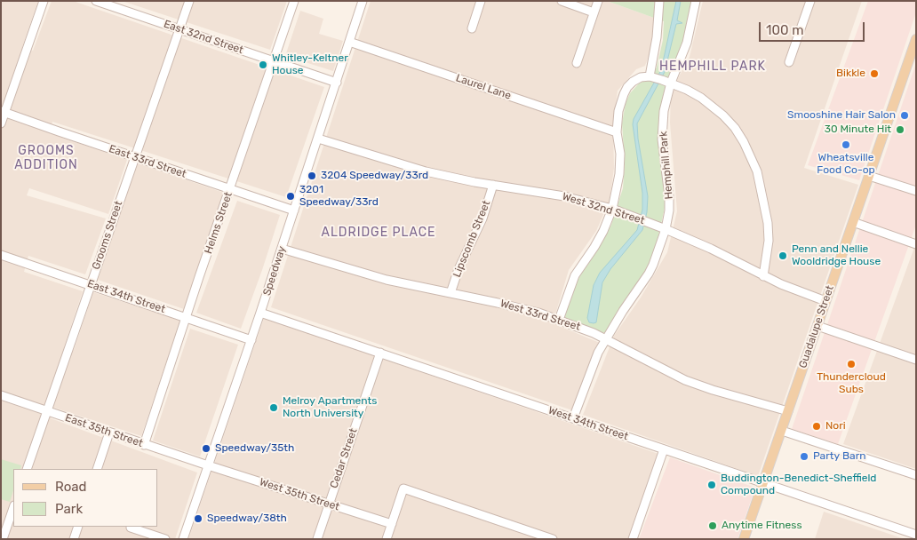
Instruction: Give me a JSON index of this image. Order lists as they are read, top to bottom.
{
  "streets": {
    "main road": ["Guadalupe Street"],
    "street": [
      "East 32nd Street",
      "Laurel Lane",
      "East 33rd Street",
      "Hemphill Park",
      "West 32nd Street",
      "Helms Street",
      "Grooms Street",
      "Lipscomb Street",
      "Speedway",
      "East 34th Street",
      "West 33rd Street",
      "West 34th Street",
      "East 35th Street",
      "Cedar Street",
      "West 35th Street"
    ]
  },
  "crossings": [
    ["East 32nd Street", "Helms Street"],
    ["East 32nd Street", "Grooms Street"],
    ["East 32nd Street", "Speedway"],
    ["Laurel Lane", "Speedway"],
    ["East 33rd Street", "Helms Street"],
    ["East 33rd Street", "Grooms Street"],
    ["East 33rd Street", "Speedway"],
    ["Hemphill Park", "West 32nd Street"],
    ["Hemphill Park", "West 33rd Street"],
    ["Hemphill Park", "West 34th Street"],
    ["West 32nd Street", "Lipscomb Street"],
    ["West 32nd Street", "Speedway"],
    ["West 32nd Street", "Guadalupe Street"],
    ["Helms Street", "East 34th Street"],
    ["Helms Street", "East 35th Street"],
    ["Grooms Street", "East 34th Street"],
    ["Grooms Street", "East 35th Street"],
    ["Lipscomb Street", "West 33rd Street"],
    ["Speedway", "East 34th Street"],
    ["Speedway", "West 33rd Street"],
    ["Speedway", "West 34th Street"],
    ["Speedway", "East 35th Street"],
    ["Speedway", "West 35th Street"],
    ["West 33rd Street", "Guadalupe Street"],
    ["Guadalupe Street", "West 34th Street"],
    ["West 34th Street", "Cedar Street"],
    ["East 35th Street", "West 35th Street"],
    ["Cedar Street", "West 35th Street"]
  ],
  "districts": ["HEMPHILL PARK", "GROOMS ADDITION", "ALDRIDGE PLACE"],
  "places": [
    "Whitley-Keltner House",
    "Bikkle",
    "Smooshine Hair Salon",
    "30 Minute Hit",
    "Wheatsville Food Co-op",
    "3204 Speedway/33rd",
    "3201 Speedway/33rd",
    "Penn and Nellie Wooldridge House",
    "Thundercloud Subs",
    "Melroy Apartments North University",
    "Nori",
    "Speedway/35th",
    "Party Barn",
    "Buddington-Benedict-Sheffield Compound",
    "Speedway/38th",
    "Anytime Fitness"
  ],
  "legend": ["Road", "Park"],
  "scale_bar": "100 m"
}
